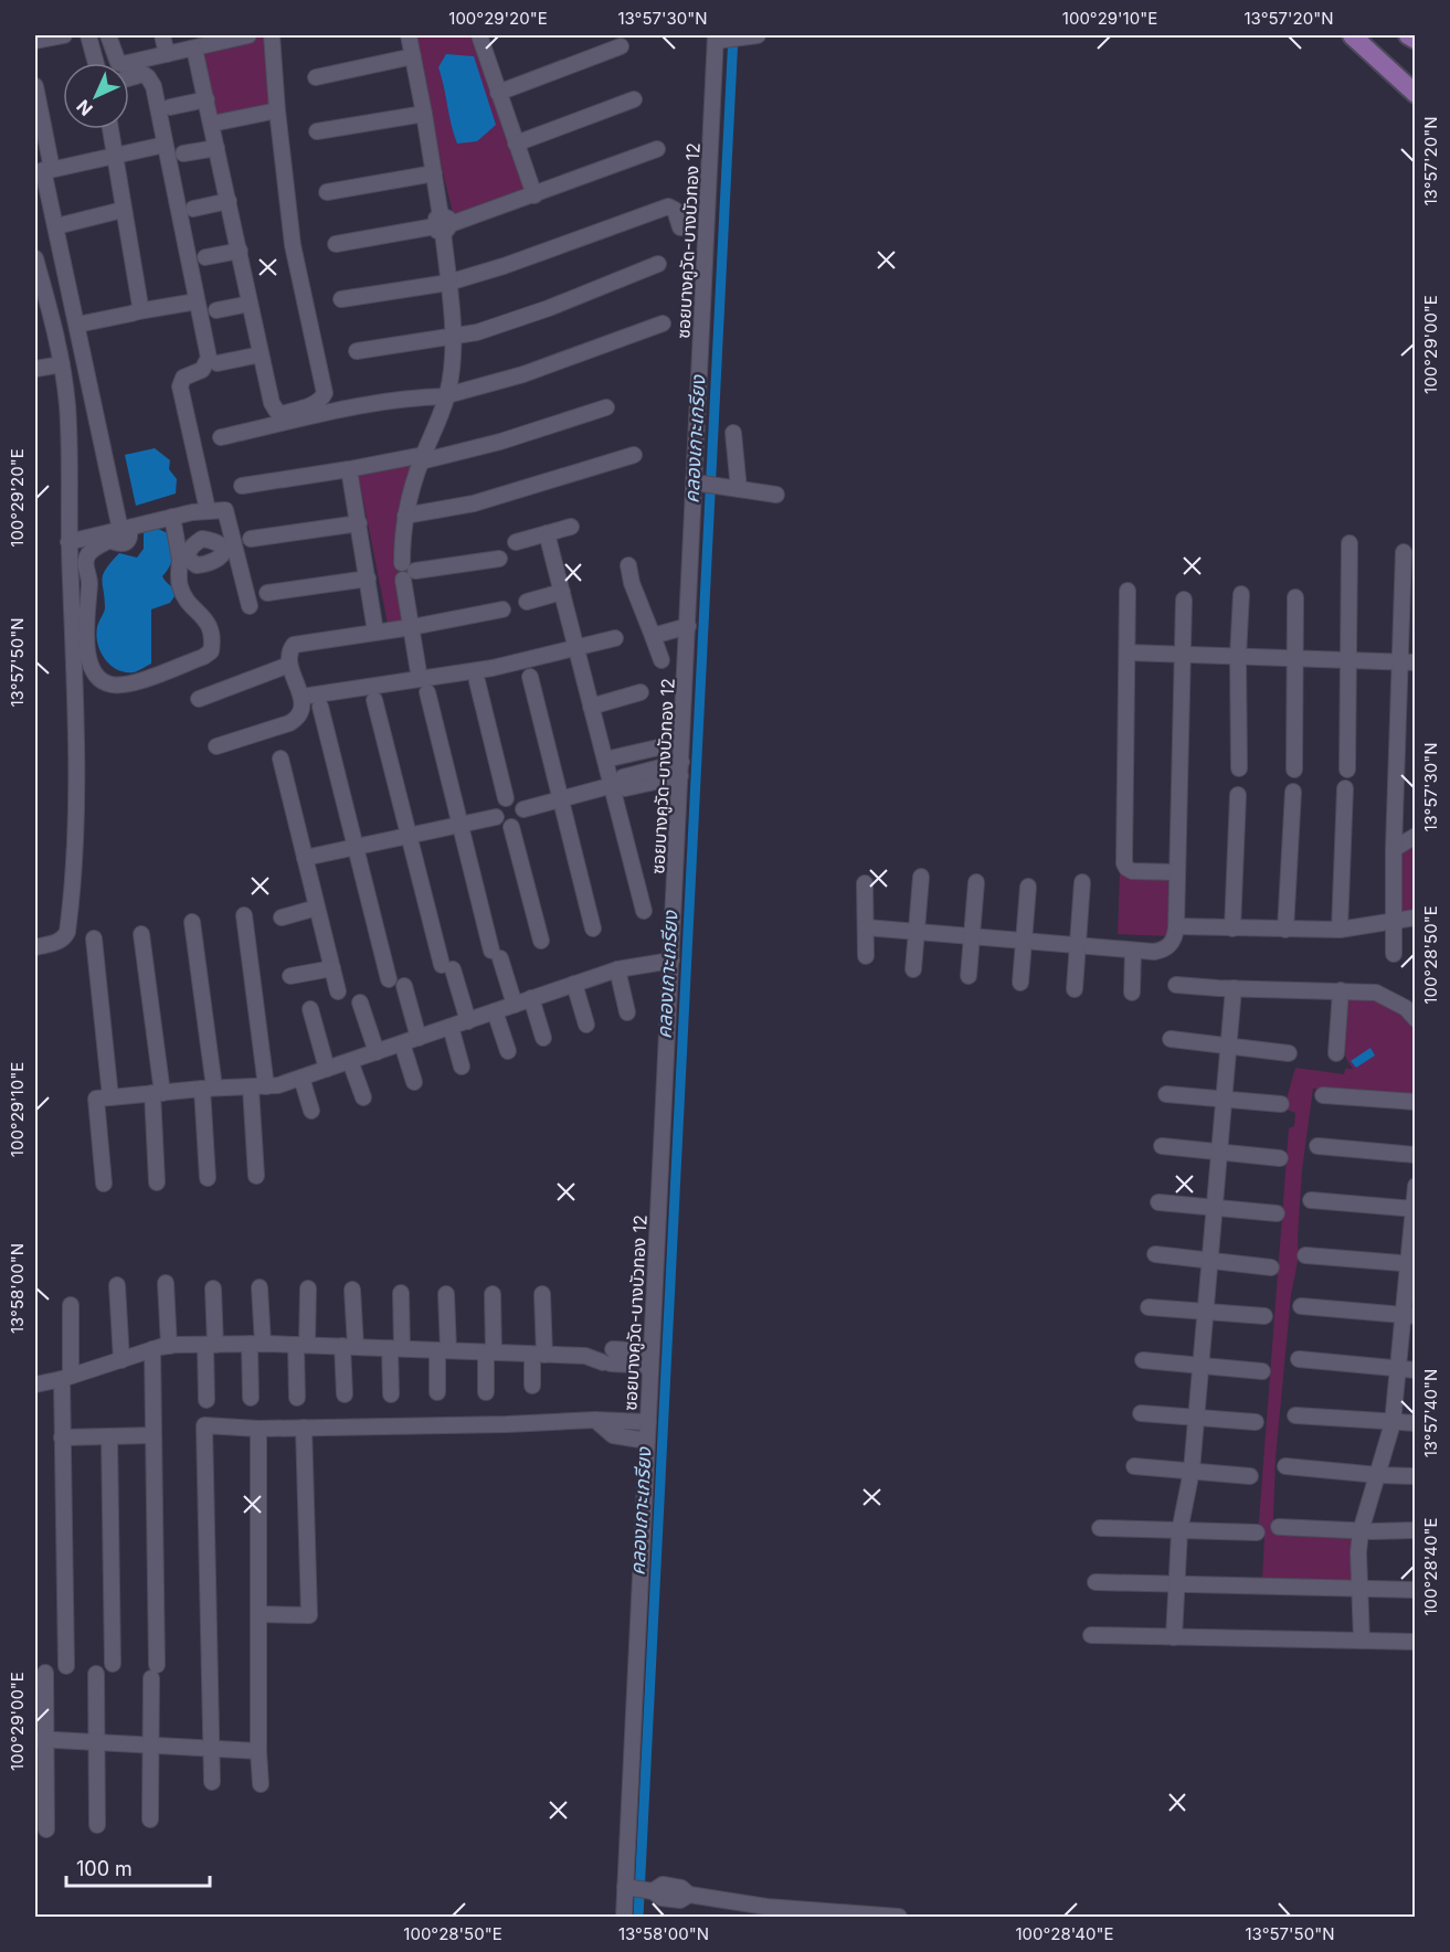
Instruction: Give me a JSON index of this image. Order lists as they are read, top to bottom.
{
  "streets": {
    "street": ["ซอยบางคูวัด-บางบัวทอง 12"]
  },
  "water": ["คลองเกาะเกรียง"],
  "scale_bar": "100 m",
  "north": "bottom left",
  "coordinates": [
    "100°29'20\"E",
    "13°57'30\"N",
    "100°29'10\"E",
    "13°57'20\"N",
    "100°29'00\"E",
    "13°57'50\"N",
    "100°28'50\"E",
    "13°58'00\"N",
    "13°57'40\"N",
    "100°28'40\"E"
  ]
}
